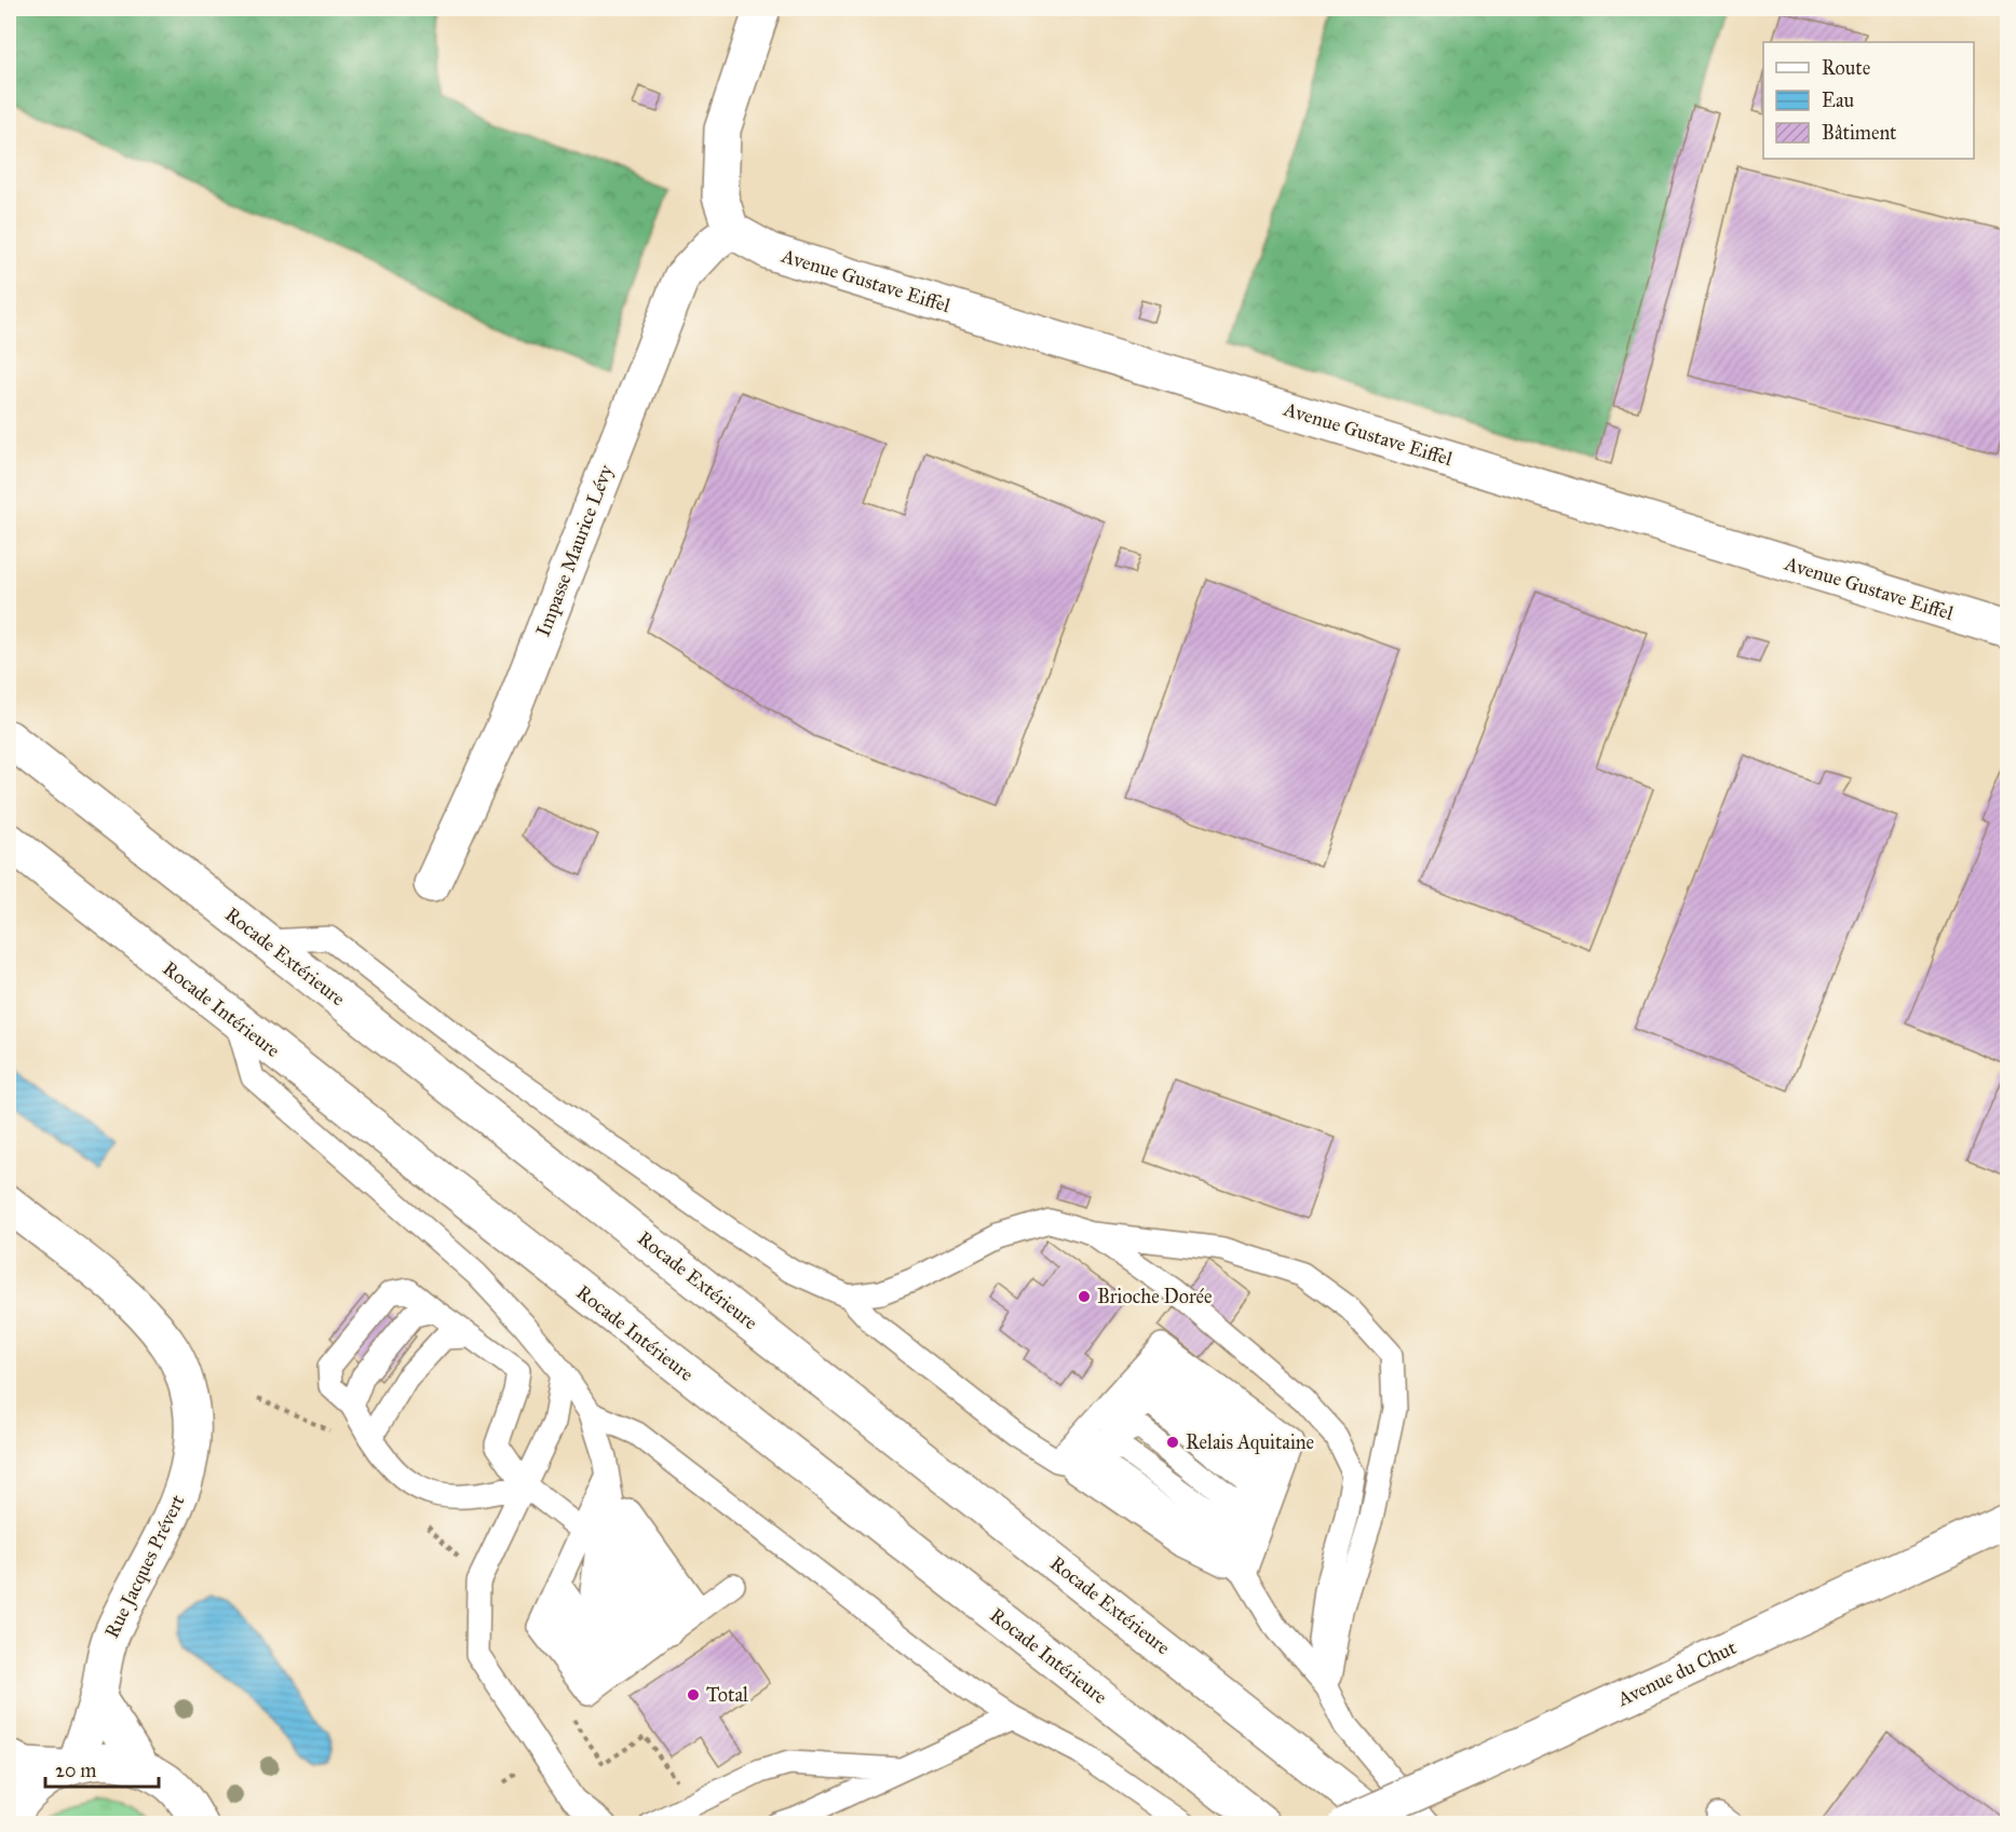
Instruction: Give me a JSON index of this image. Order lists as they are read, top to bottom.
{
  "streets": {
    "main road": [
      "Avenue Gustave Eiffel",
      "Impasse Maurice Lévy",
      "Rocade Extérieure",
      "Rocade Intérieure",
      "Rue Jacques Prévert",
      "Avenue du Chut"
    ]
  },
  "crossings": [
    ["Avenue Gustave Eiffel", "Impasse Maurice Lévy"]
  ],
  "places": ["Brioche Dorée", "Relais Aquitaine", "Total"],
  "legend": ["Route", "Eau", "Bâtiment"],
  "scale_bar": "20 m"
}
